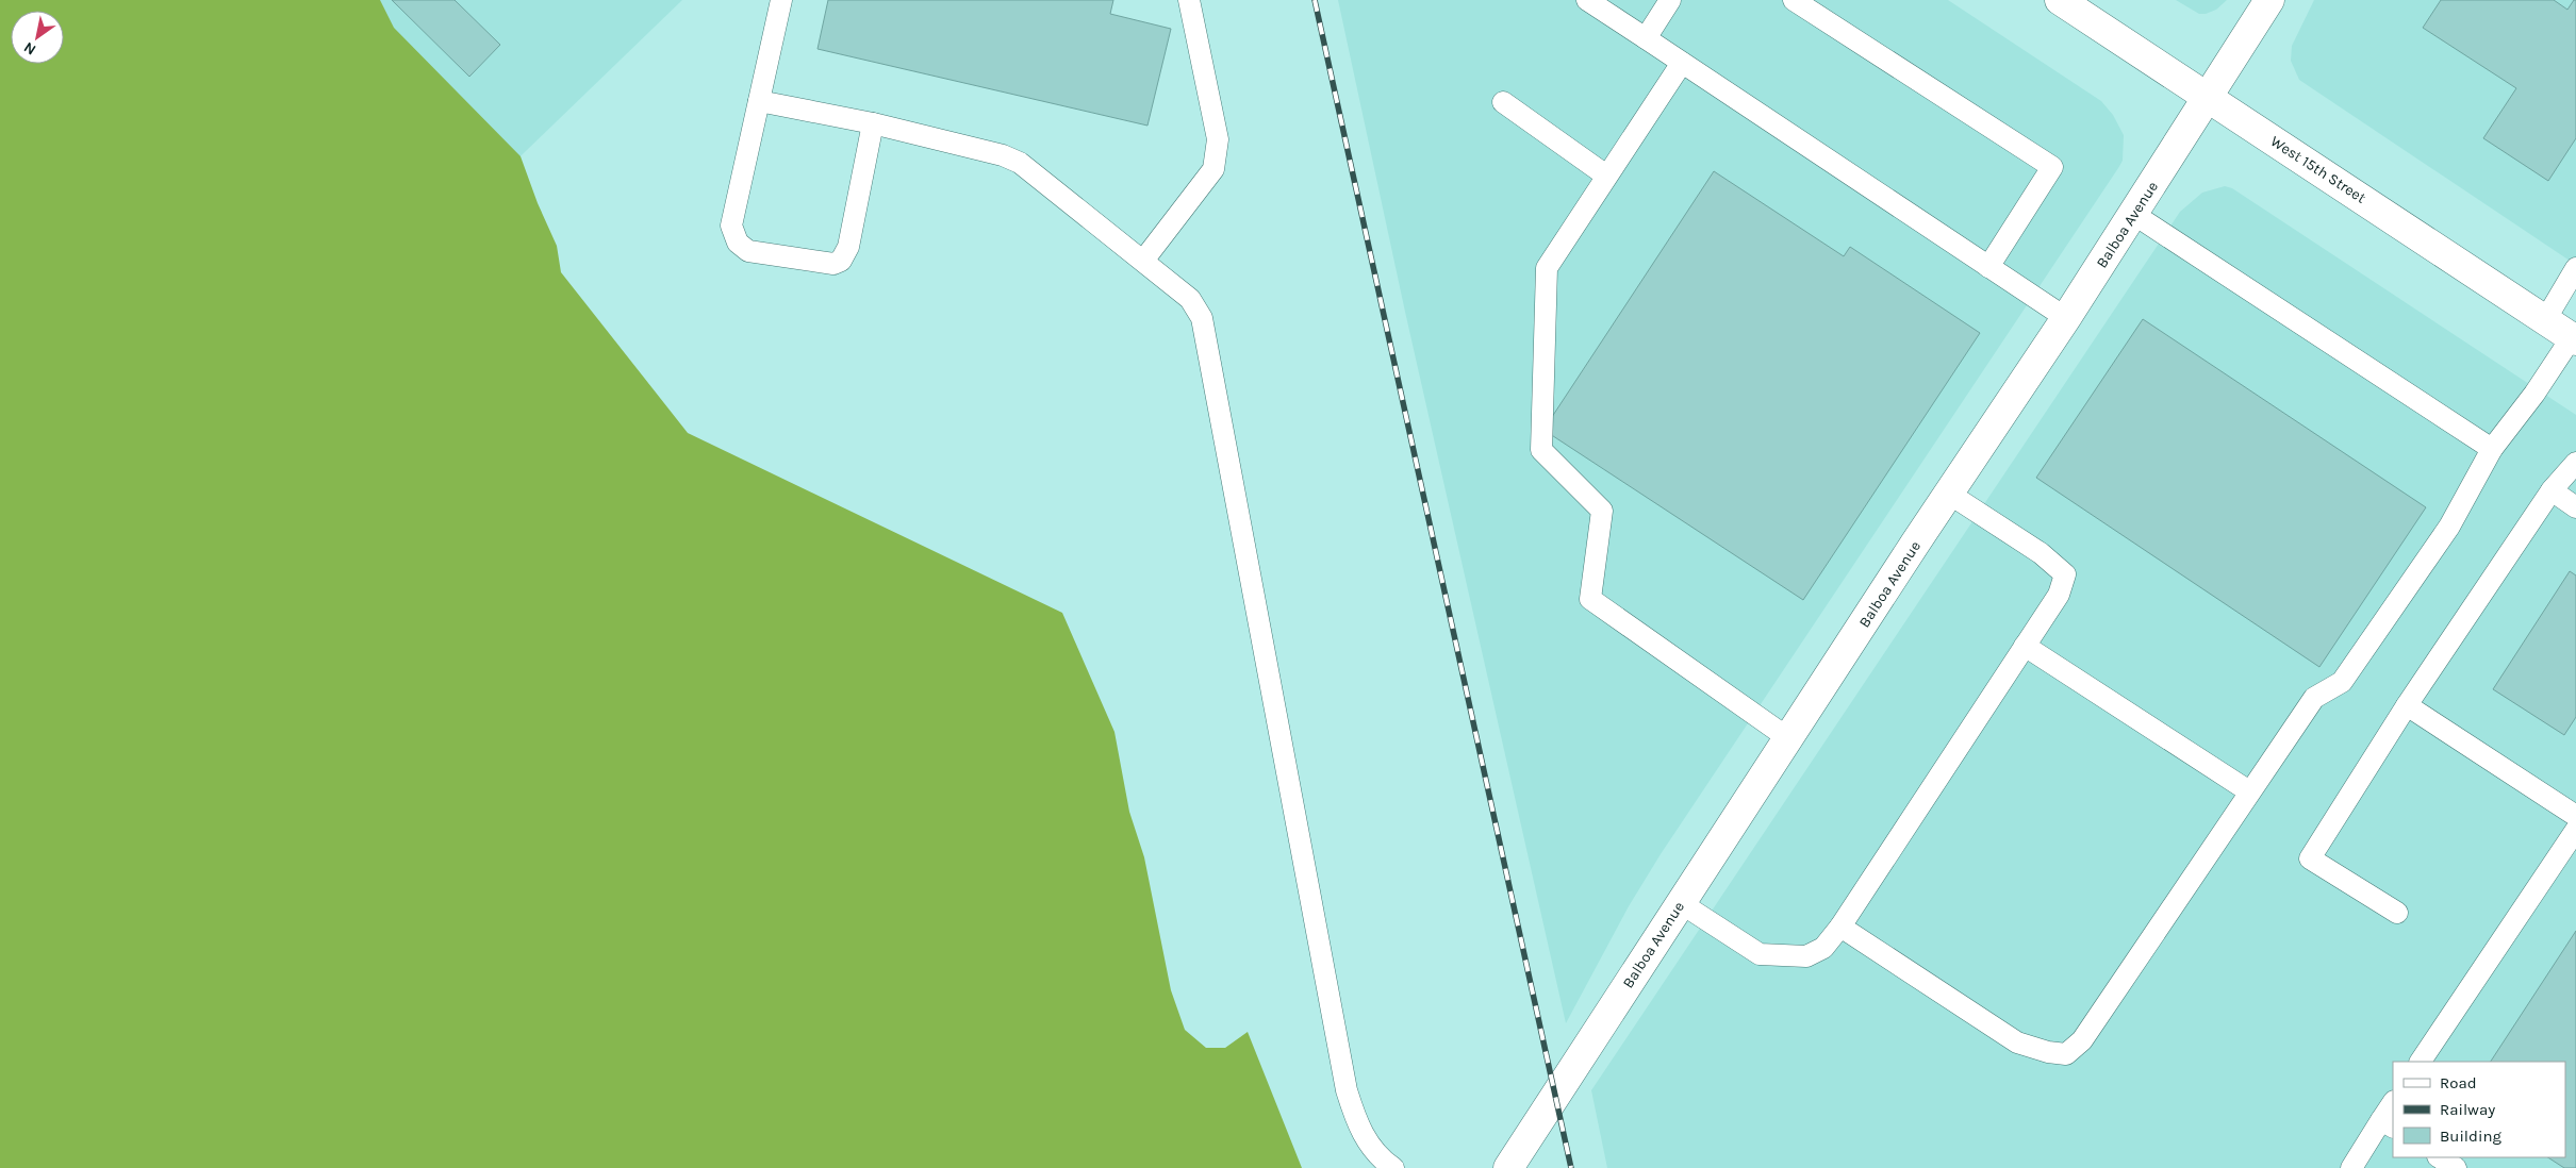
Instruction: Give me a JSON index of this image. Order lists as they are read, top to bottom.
{
  "streets": {
    "main road": ["West 15th Street", "Balboa Avenue"]
  },
  "crossings": [
    ["West 15th Street", "Balboa Avenue"]
  ],
  "legend": ["Road", "Railway", "Building"],
  "north": "bottom left"
}
